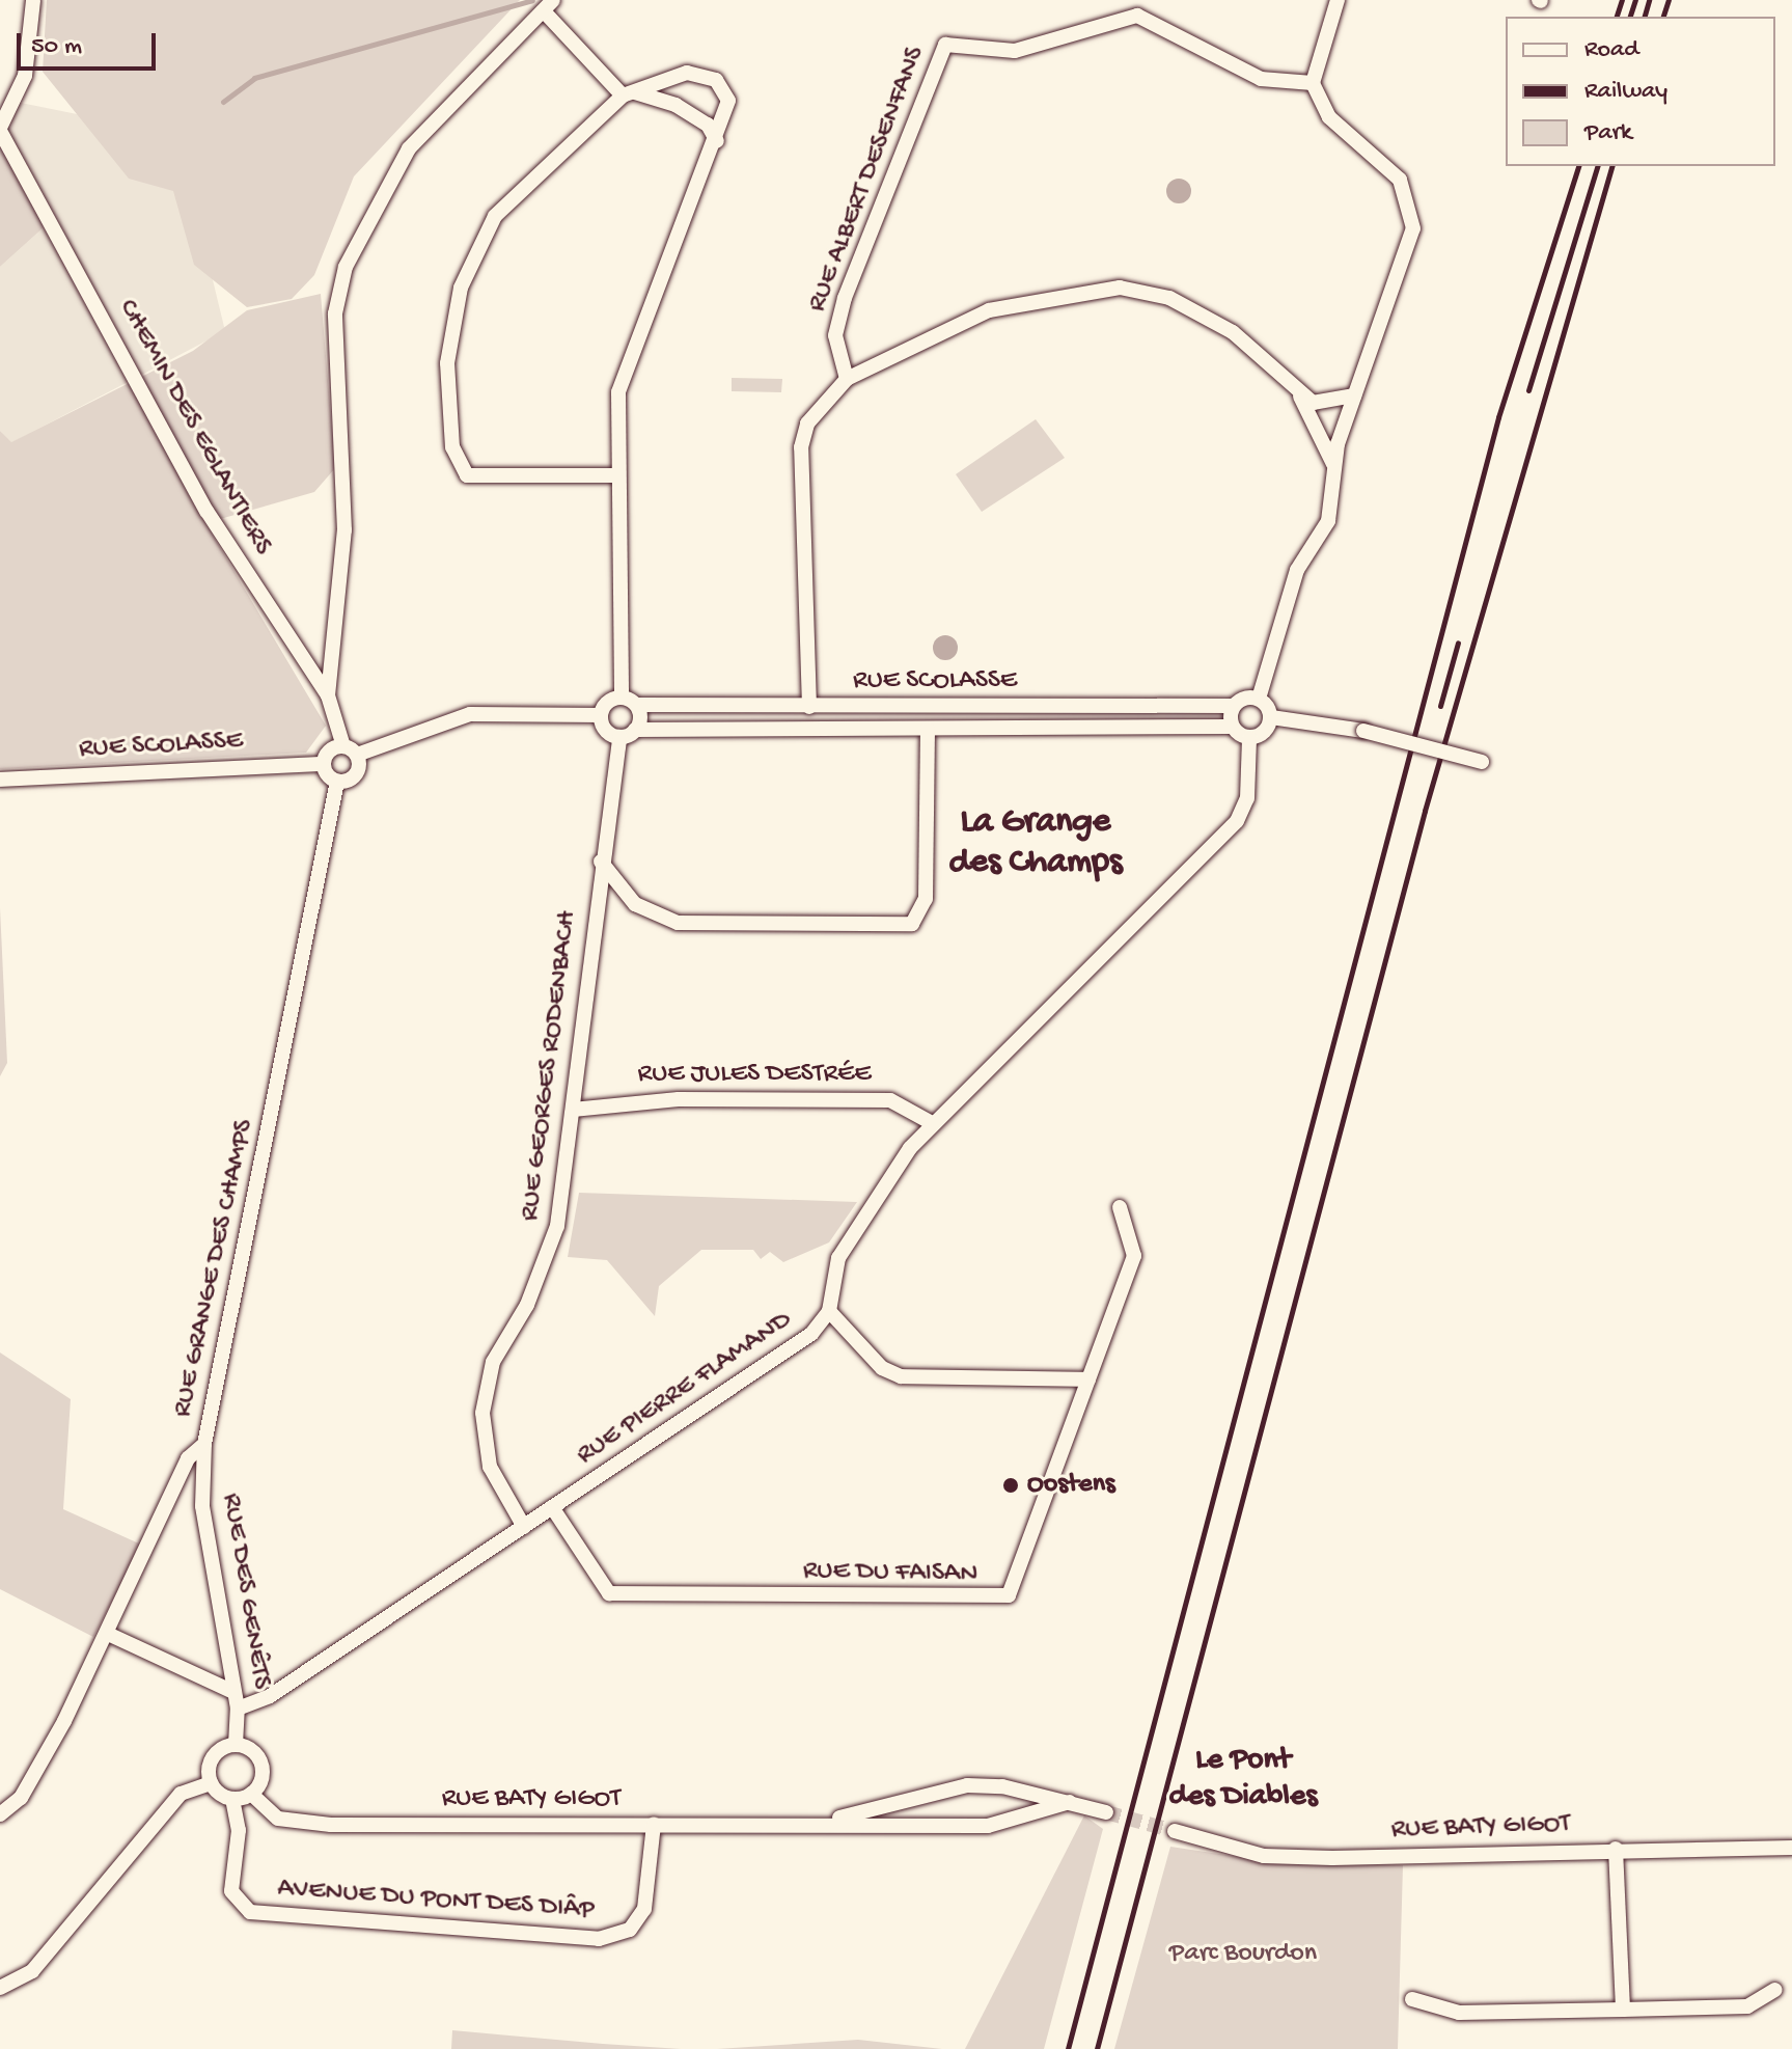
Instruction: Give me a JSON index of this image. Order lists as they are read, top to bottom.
{
  "streets": {
    "street": [
      "RUE ALBERT DESENFANS",
      "CHEMIN DES EGLANTIERS",
      "RUE SCOLASSE",
      "RUE GEORGES RODENBACH",
      "RUE JULES DESTRÉE",
      "RUE GRANGE DES CHAMPS",
      "RUE PIERRE FLAMAND",
      "RUE DU FAISAN",
      "RUE DES GENÊTS",
      "RUE BATY GIGOT",
      "AVENUE DU PONT DES DIÂP"
    ]
  },
  "crossings": [
    ["RUE GEORGES RODENBACH", "RUE JULES DESTRÉE"],
    ["RUE GEORGES RODENBACH", "RUE PIERRE FLAMAND"],
    ["RUE JULES DESTRÉE", "RUE PIERRE FLAMAND"],
    ["RUE GRANGE DES CHAMPS", "RUE DES GENÊTS"],
    ["RUE PIERRE FLAMAND", "RUE DU FAISAN"],
    ["RUE PIERRE FLAMAND", "RUE DES GENÊTS"],
    ["RUE DES GENÊTS", "RUE BATY GIGOT"],
    ["RUE DES GENÊTS", "AVENUE DU PONT DES DIÂP"],
    ["RUE BATY GIGOT", "AVENUE DU PONT DES DIÂP"]
  ],
  "districts": ["La Grange des Champs", "Le Pont des Diables"],
  "parks": ["Parc Bourdon"],
  "places": ["Oostens"],
  "legend": ["Road", "Railway", "Park"],
  "scale_bar": "50 m"
}
